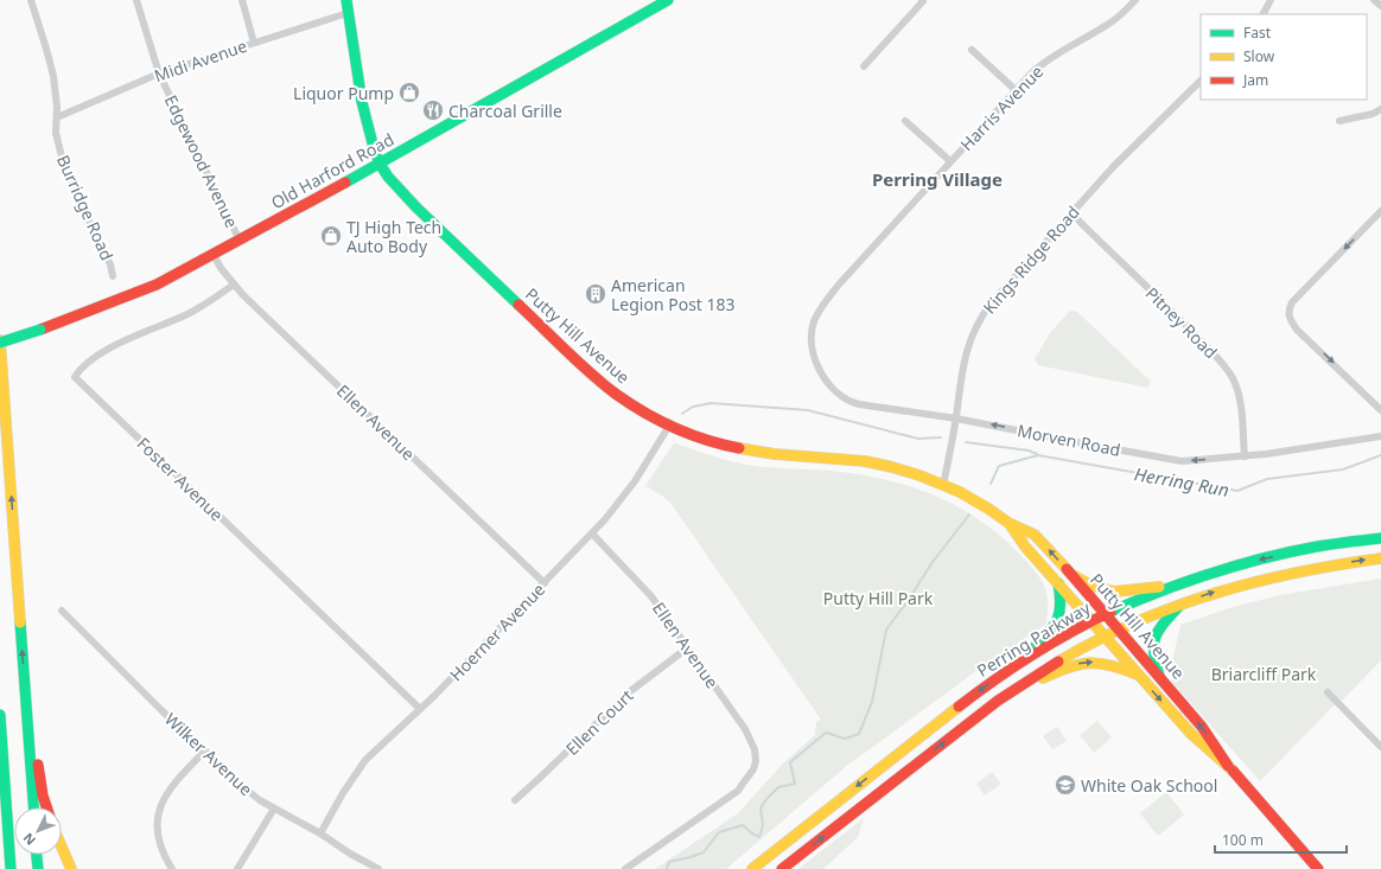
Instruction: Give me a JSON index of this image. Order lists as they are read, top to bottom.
{
  "streets": {
    "main road": ["Old Harford Road", "Putty Hill Avenue", "Perring Parkway"],
    "street": [
      "Midi Avenue",
      "Harris Avenue",
      "Edgewood Avenue",
      "Burridge Road",
      "Kings Ridge Road",
      "Pitney Road",
      "Ellen Avenue",
      "Morven Road",
      "Foster Avenue",
      "Hoerner Avenue",
      "Ellen Court",
      "Wilker Avenue"
    ]
  },
  "crossings": [
    ["Midi Avenue", "Edgewood Avenue"],
    ["Midi Avenue", "Burridge Road"],
    ["Midi Avenue", "Putty Hill Avenue"],
    ["Harris Avenue", "Morven Road"],
    ["Edgewood Avenue", "Old Harford Road"],
    ["Old Harford Road", "Putty Hill Avenue"],
    ["Old Harford Road", "Ellen Avenue"],
    ["Kings Ridge Road", "Pitney Road"],
    ["Kings Ridge Road", "Putty Hill Avenue"],
    ["Kings Ridge Road", "Morven Road"],
    ["Pitney Road", "Morven Road"],
    ["Putty Hill Avenue", "Hoerner Avenue"],
    ["Putty Hill Avenue", "Perring Parkway"],
    ["Ellen Avenue", "Foster Avenue"],
    ["Ellen Avenue", "Hoerner Avenue"],
    ["Ellen Avenue", "Ellen Court"],
    ["Foster Avenue", "Hoerner Avenue"],
    ["Hoerner Avenue", "Wilker Avenue"]
  ],
  "one_way": ["Morven Road"],
  "districts": ["Perring Village"],
  "water": ["Herring Run"],
  "parks": ["Putty Hill Park", "Briarcliff Park"],
  "places": {
    "shop": ["Liquor Pump", "TJ High Tech Auto Body"],
    "restaurant": ["Charcoal Grille"],
    "building": ["American Legion Post 183"],
    "school or university": ["White Oak School"]
  },
  "legend": ["Fast", "Slow", "Jam"],
  "scale_bar": "100 m",
  "north": "bottom left"
}
